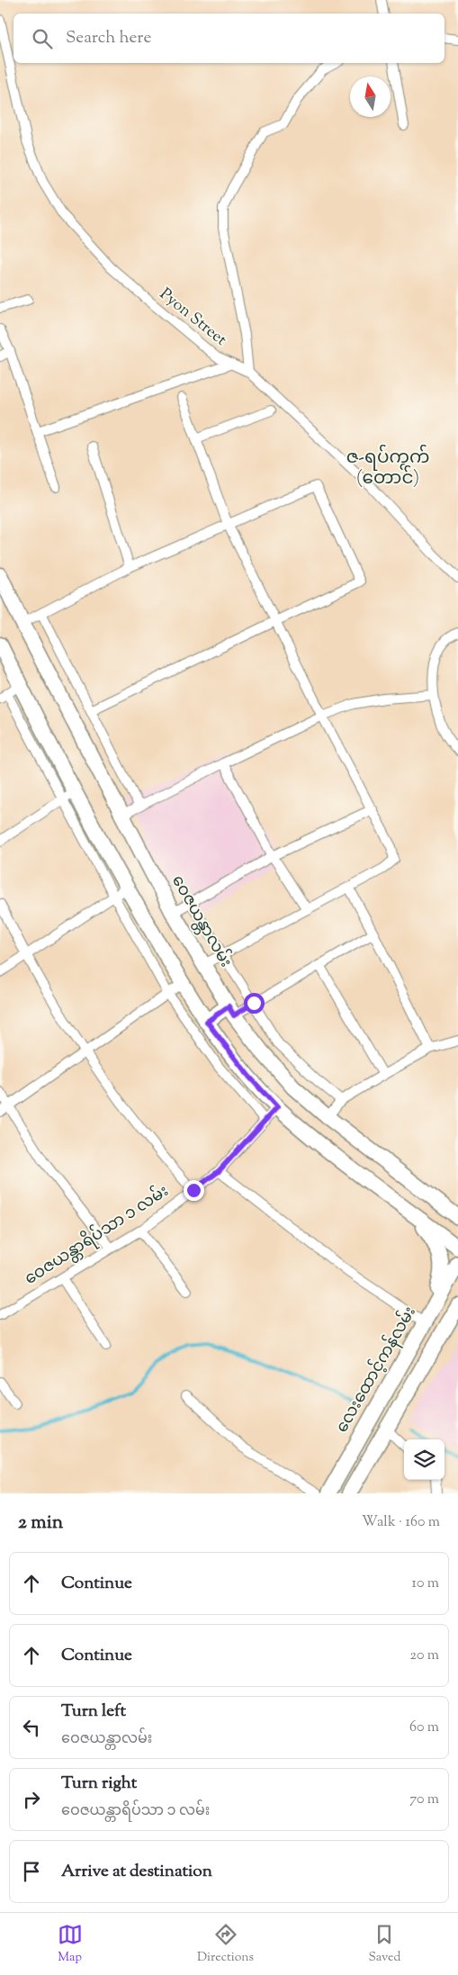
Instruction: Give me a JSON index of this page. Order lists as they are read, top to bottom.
{
  "streets": {
    "main road": ["ဝေဇယန္တာလမ်း", "လေးထောင့်ကန်လမ်း"],
    "street": ["Pyon Street", "ဝေဇယန္တာရိပ်သာ ၁ လမ်း"]
  },
  "districts": ["ဇ-ရပ်ကွက် (တောင်)"],
  "north": "top",
  "page": {
    "search": "Search here",
    "heading": ["2 min", "Walk · 160 m"],
    "list": [
      ["Continue", "10 m"],
      ["Continue", "20 m"],
      ["Turn left", "ဝေဇယန္တာလမ်း", "60 m"],
      ["Turn right", "ဝေဇယန္တာရိပ်သာ ၁ လမ်း", "70 m"],
      "Arrive at destination"
    ],
    "nav": ["Map", "Directions", "Saved"]
  }
}
